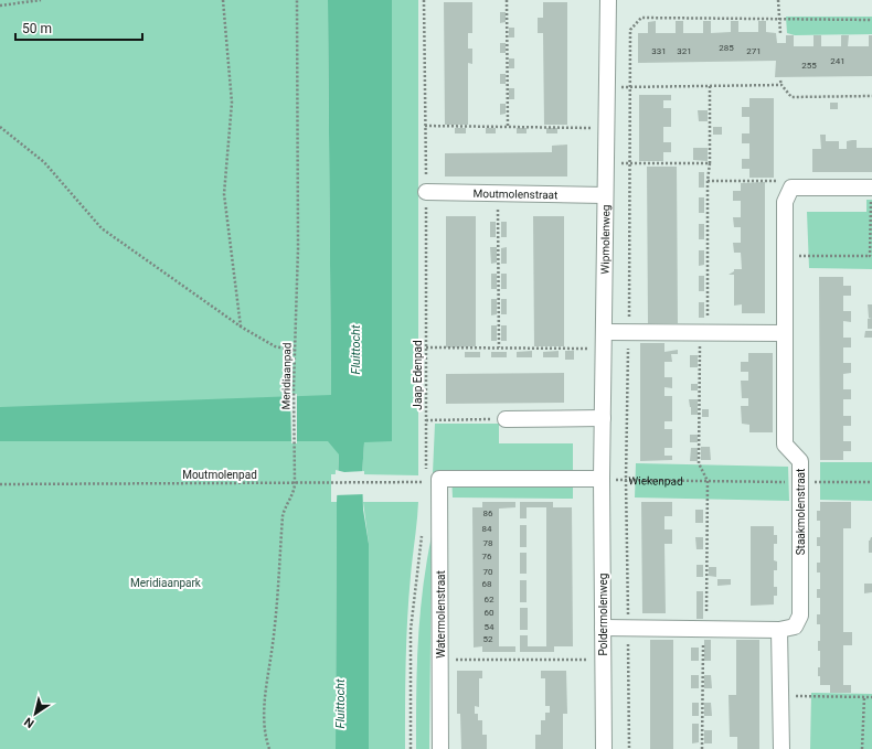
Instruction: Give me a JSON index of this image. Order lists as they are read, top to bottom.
{
  "streets": {
    "street": [
      "Moutmolenstraat",
      "Wipmolenweg",
      "Staakmolenstraat",
      "Watermolenstraat",
      "Poldermolenweg"
    ],
    "path": [
      "Jaap Edenpad",
      "Meridiaanpad",
      "Moutmolenpad",
      "Wiekenpad"
    ]
  },
  "crossings": [
    ["Moutmolenstraat", "Wipmolenweg"],
    ["Moutmolenstraat", "Jaap Edenpad"],
    ["Wipmolenweg", "Wiekenpad"],
    ["Wipmolenweg", "Poldermolenweg"],
    ["Jaap Edenpad", "Moutmolenpad"],
    ["Jaap Edenpad", "Watermolenstraat"],
    ["Meridiaanpad", "Moutmolenpad"],
    ["Moutmolenpad", "Watermolenstraat"],
    ["Wiekenpad", "Staakmolenstraat"],
    ["Wiekenpad", "Poldermolenweg"],
    ["Staakmolenstraat", "Poldermolenweg"]
  ],
  "water": ["Fluittocht"],
  "parks": ["Meridiaanpark"],
  "house_numbers": [
    "285",
    "331",
    "321",
    "271",
    "241",
    "255",
    "86",
    "84",
    "78",
    "76",
    "70",
    "68",
    "62",
    "60",
    "54",
    "52"
  ],
  "scale_bar": "50 m",
  "north": "bottom left"
}
